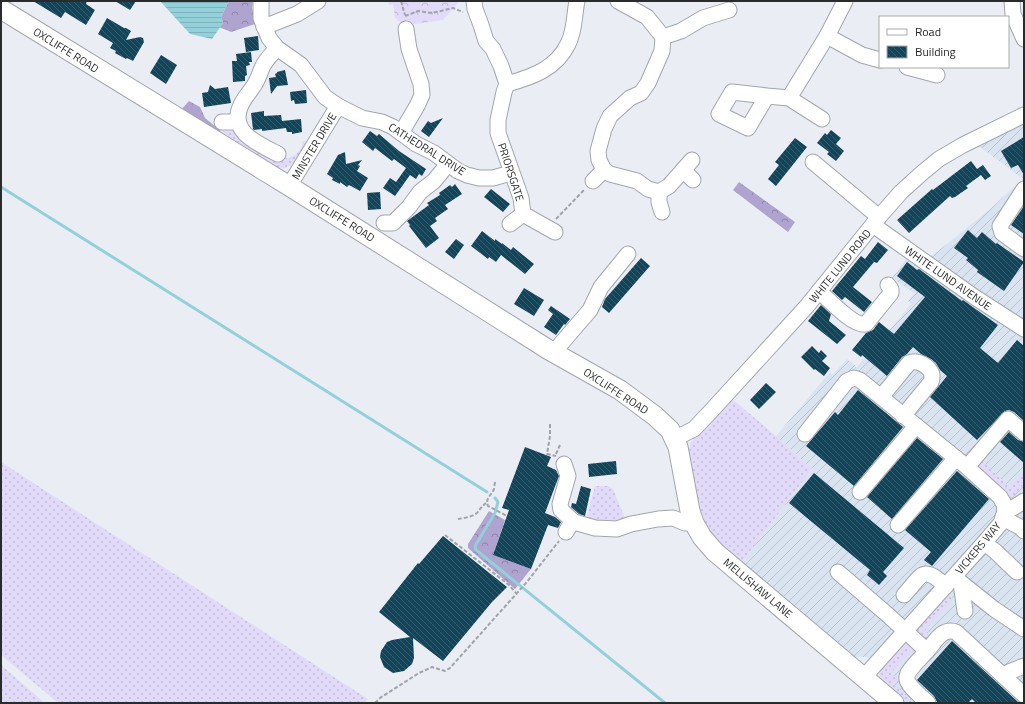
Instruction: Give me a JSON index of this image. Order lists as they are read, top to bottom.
{
  "streets": {
    "main road": ["OXCLIFFE ROAD", "MELLISHAW LANE"],
    "street": [
      "MINSTER DRIVE",
      "CATHEDRAL DRIVE",
      "PRIORSGATE",
      "WHITE LUND ROAD",
      "WHITE LUND AVENUE",
      "VICKERS WAY"
    ]
  },
  "crossings": [
    ["OXCLIFFE ROAD", "MINSTER DRIVE"],
    ["OXCLIFFE ROAD", "WHITE LUND ROAD"],
    ["OXCLIFFE ROAD", "MELLISHAW LANE"],
    ["MINSTER DRIVE", "CATHEDRAL DRIVE"],
    ["CATHEDRAL DRIVE", "PRIORSGATE"],
    ["WHITE LUND ROAD", "WHITE LUND AVENUE"],
    ["WHITE LUND ROAD", "MELLISHAW LANE"],
    ["VICKERS WAY", "MELLISHAW LANE"]
  ],
  "legend": ["Road", "Building"]
}
